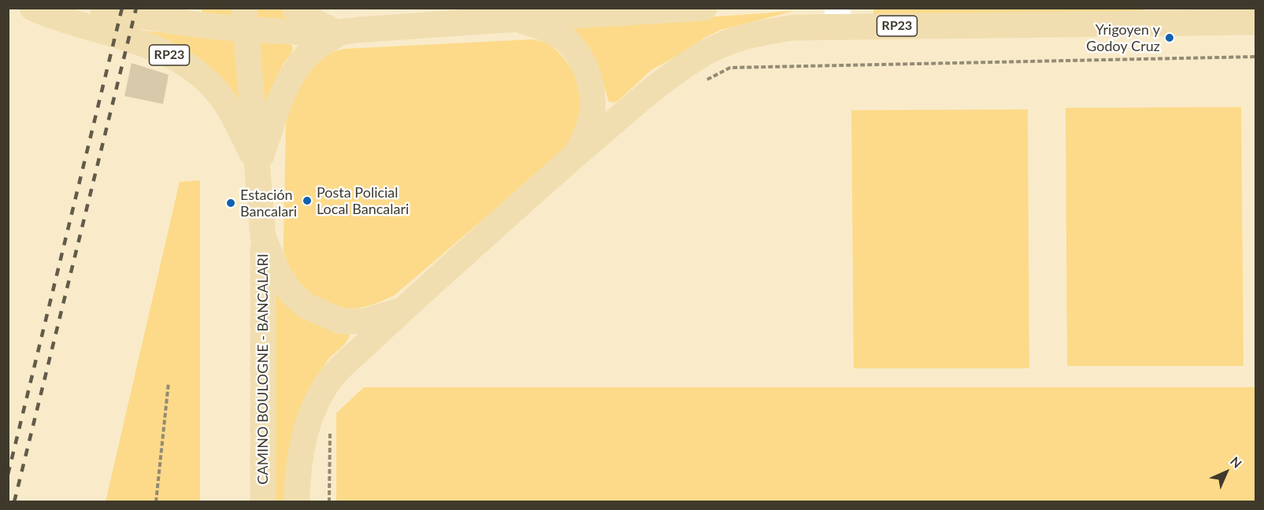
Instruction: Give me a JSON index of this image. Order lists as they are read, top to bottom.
{
  "streets": {
    "main road": ["RP23", "CAMINO BOULOGNE - BANCALARI"]
  },
  "crossings": [
    ["RP23", "CAMINO BOULOGNE - BANCALARI"]
  ],
  "places": ["Yrigoyen y Godoy Cruz", "Posta Policial Local Bancalari", "Estación Bancalari"],
  "north": "top right"
}
